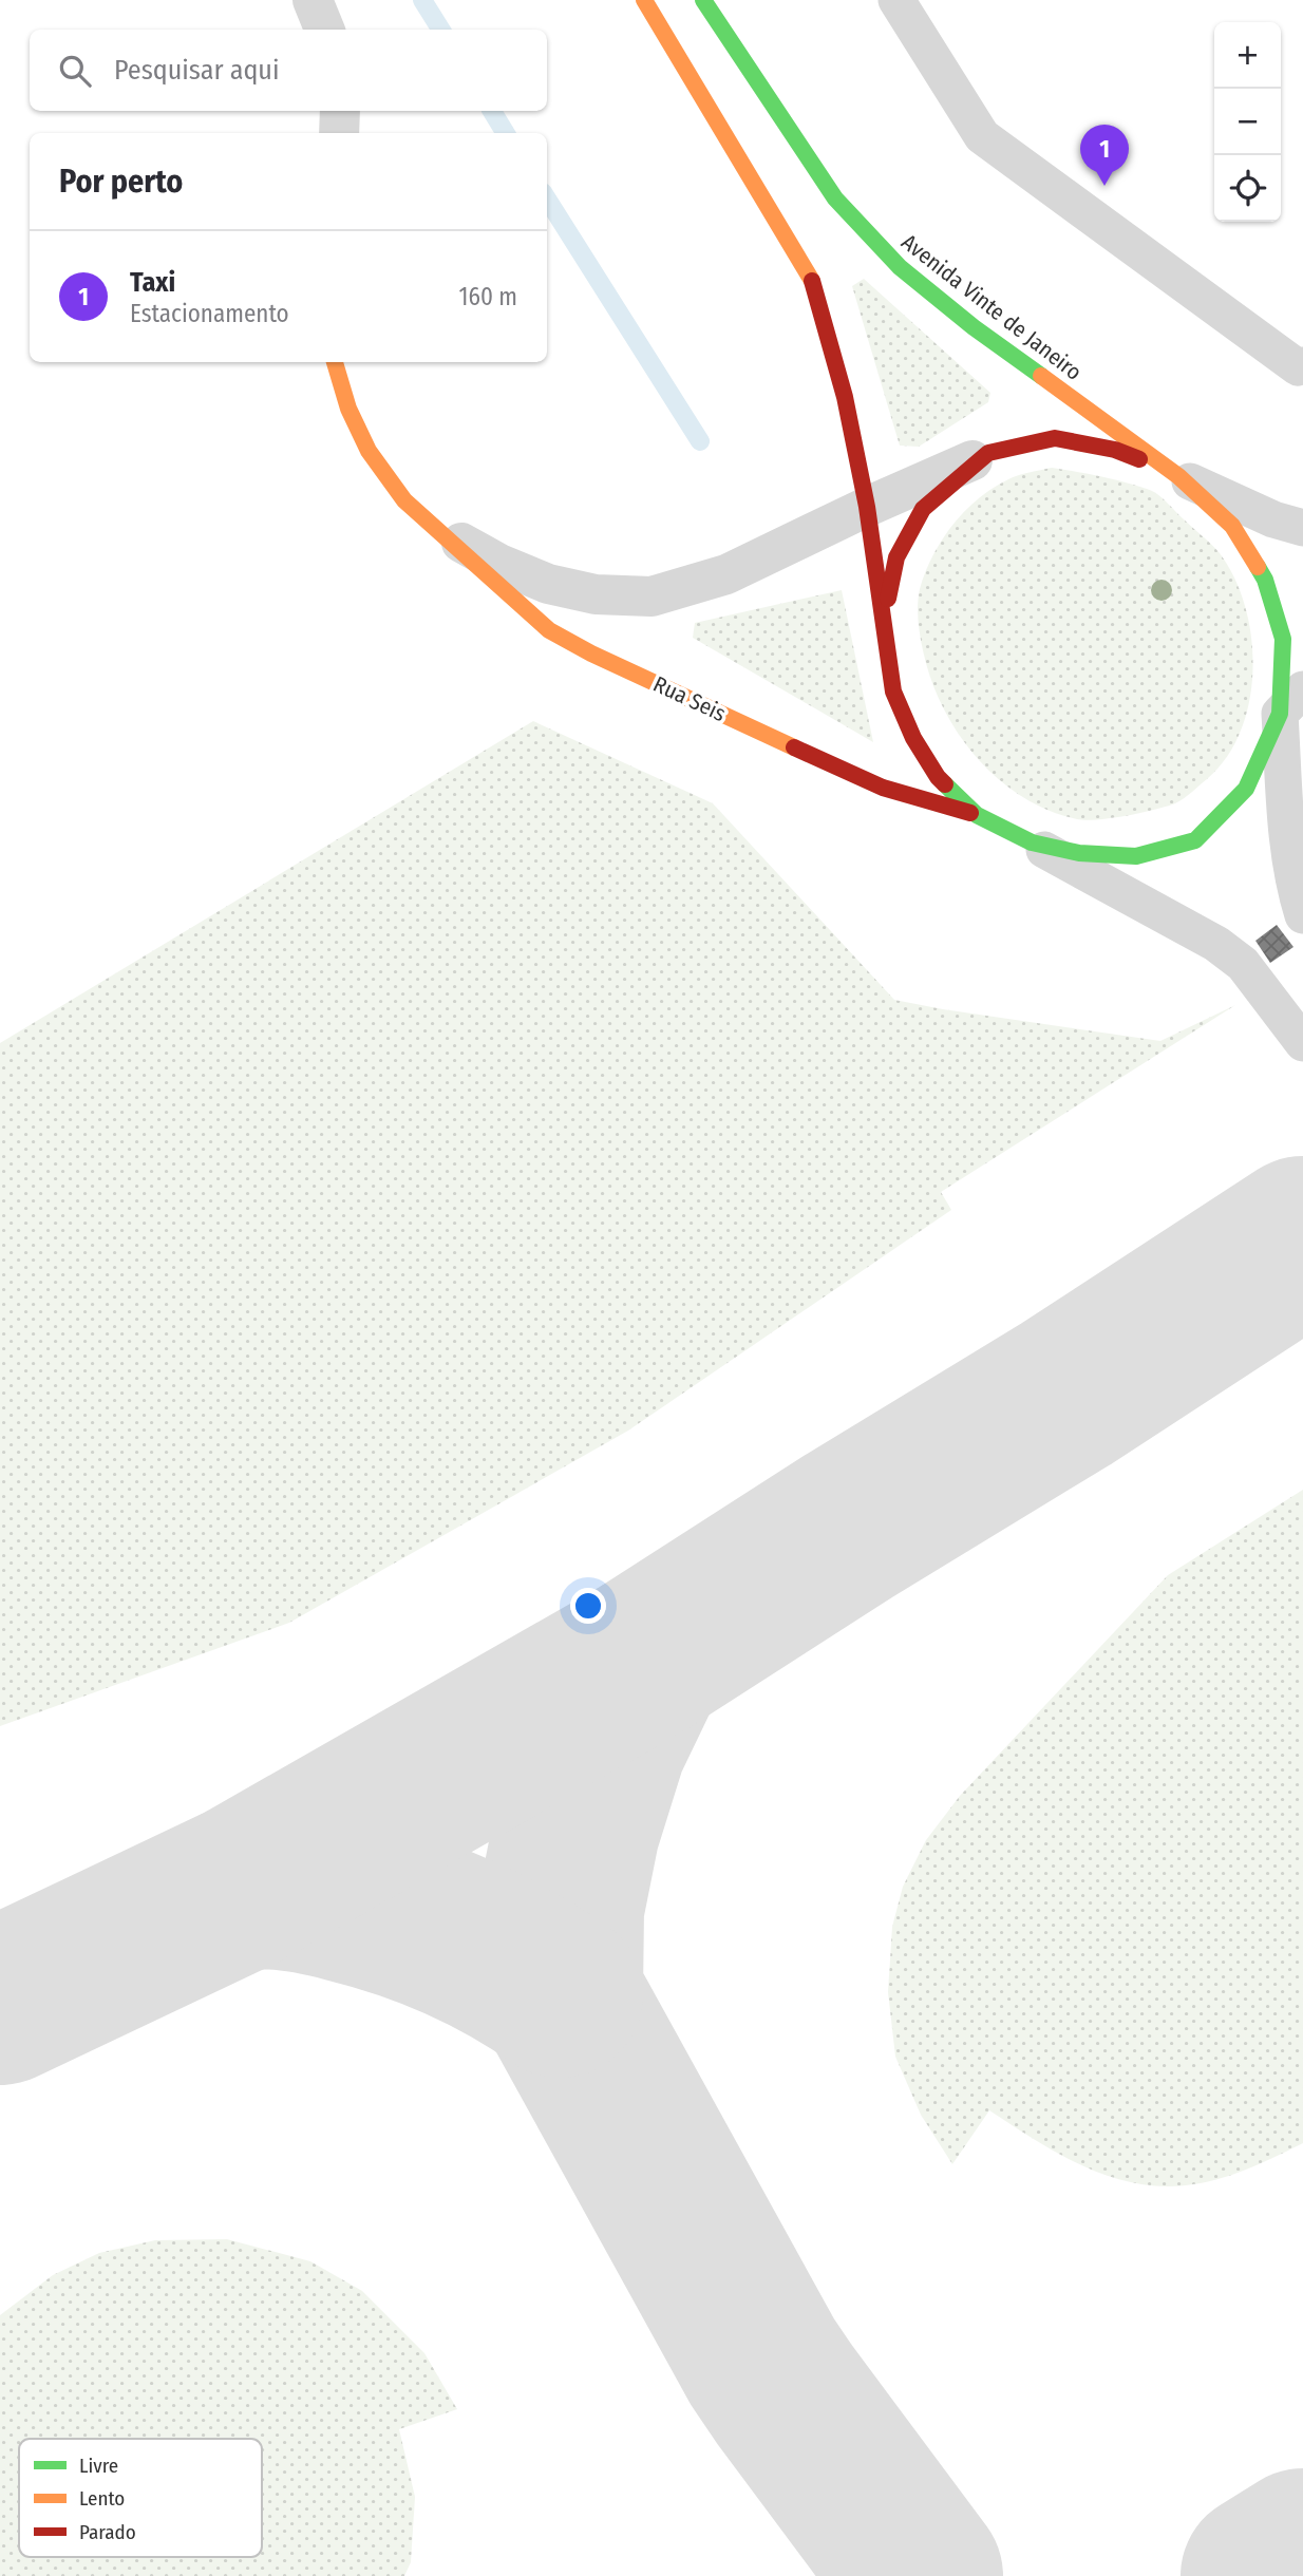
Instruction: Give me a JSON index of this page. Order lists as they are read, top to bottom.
{
  "streets": {
    "street": ["Avenida Vinte de Janeiro", "Rua Seis"]
  },
  "crossings": [
    ["Avenida Vinte de Janeiro", "Rua Seis"]
  ],
  "legend": ["Livre", "Lento", "Parado"],
  "page": {
    "map_buttons": ["+", "−"],
    "search": "Pesquisar aqui",
    "pins": "1",
    "heading": "Por perto",
    "list": [
      {
        "mark": "1",
        "name": "Taxi",
        "note": "Estacionamento",
        "value": "160 m"
      }
    ]
  }
}
